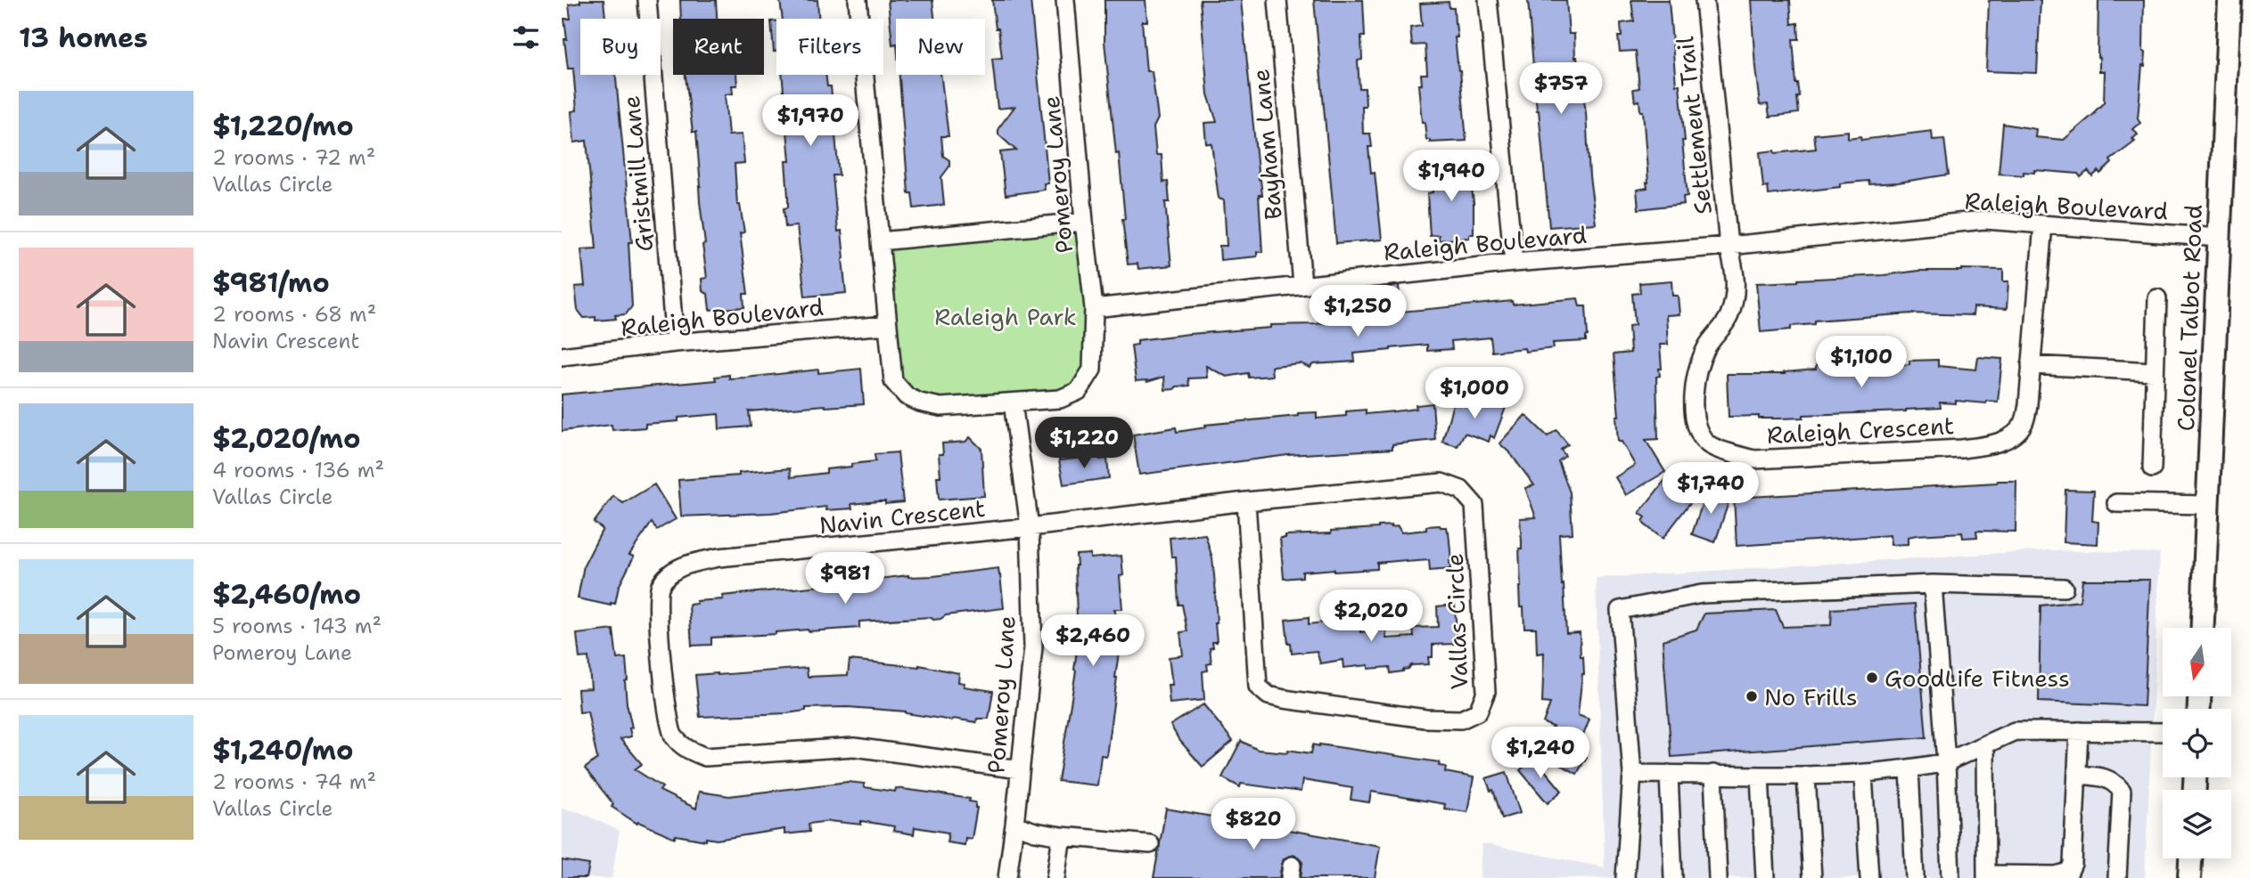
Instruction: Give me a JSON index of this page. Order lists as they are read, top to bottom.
{
  "streets": {
    "main road": ["Colonel Talbot Road"],
    "street": [
      "Settlement Trail",
      "Bayham Lane",
      "Gristmill Lane",
      "Pomeroy Lane",
      "Raleigh Boulevard",
      "Raleigh Crescent",
      "Navin Crescent",
      "Vallas Circle"
    ]
  },
  "crossings": [
    ["Settlement Trail", "Raleigh Boulevard"],
    ["Settlement Trail", "Raleigh Crescent"],
    ["Bayham Lane", "Raleigh Boulevard"],
    ["Gristmill Lane", "Raleigh Boulevard"],
    ["Pomeroy Lane", "Raleigh Boulevard"],
    ["Pomeroy Lane", "Navin Crescent"],
    ["Pomeroy Lane", "Vallas Circle"],
    ["Raleigh Boulevard", "Colonel Talbot Road"],
    ["Raleigh Boulevard", "Raleigh Crescent"],
    ["Navin Crescent", "Vallas Circle"]
  ],
  "parks": ["Raleigh Park"],
  "places": ["GoodLife Fitness", "No Frills"],
  "north": "bottom",
  "page": {
    "heading": "13 homes",
    "chip": [
      "Buy",
      "Rent",
      "Filters",
      "New"
    ],
    "price": [
      "$757",
      "$1,970",
      "$1,940",
      "$1,250",
      "$1,100",
      "$1,000",
      "$1,220",
      "$1,740",
      "$981",
      "$2,020",
      "$2,460",
      "$1,240",
      "$820"
    ],
    "list": [
      {
        "name": "$1,220/mo",
        "note": "2 rooms · 72 m² · Vallas Circle"
      },
      {
        "name": "$981/mo",
        "note": "2 rooms · 68 m² · Navin Crescent"
      },
      {
        "name": "$2,020/mo",
        "note": "4 rooms · 136 m² · Vallas Circle"
      },
      {
        "name": "$2,460/mo",
        "note": "5 rooms · 143 m² · Pomeroy Lane"
      },
      {
        "name": "$1,240/mo",
        "note": "2 rooms · 74 m² · Vallas Circle"
      }
    ]
  }
}
